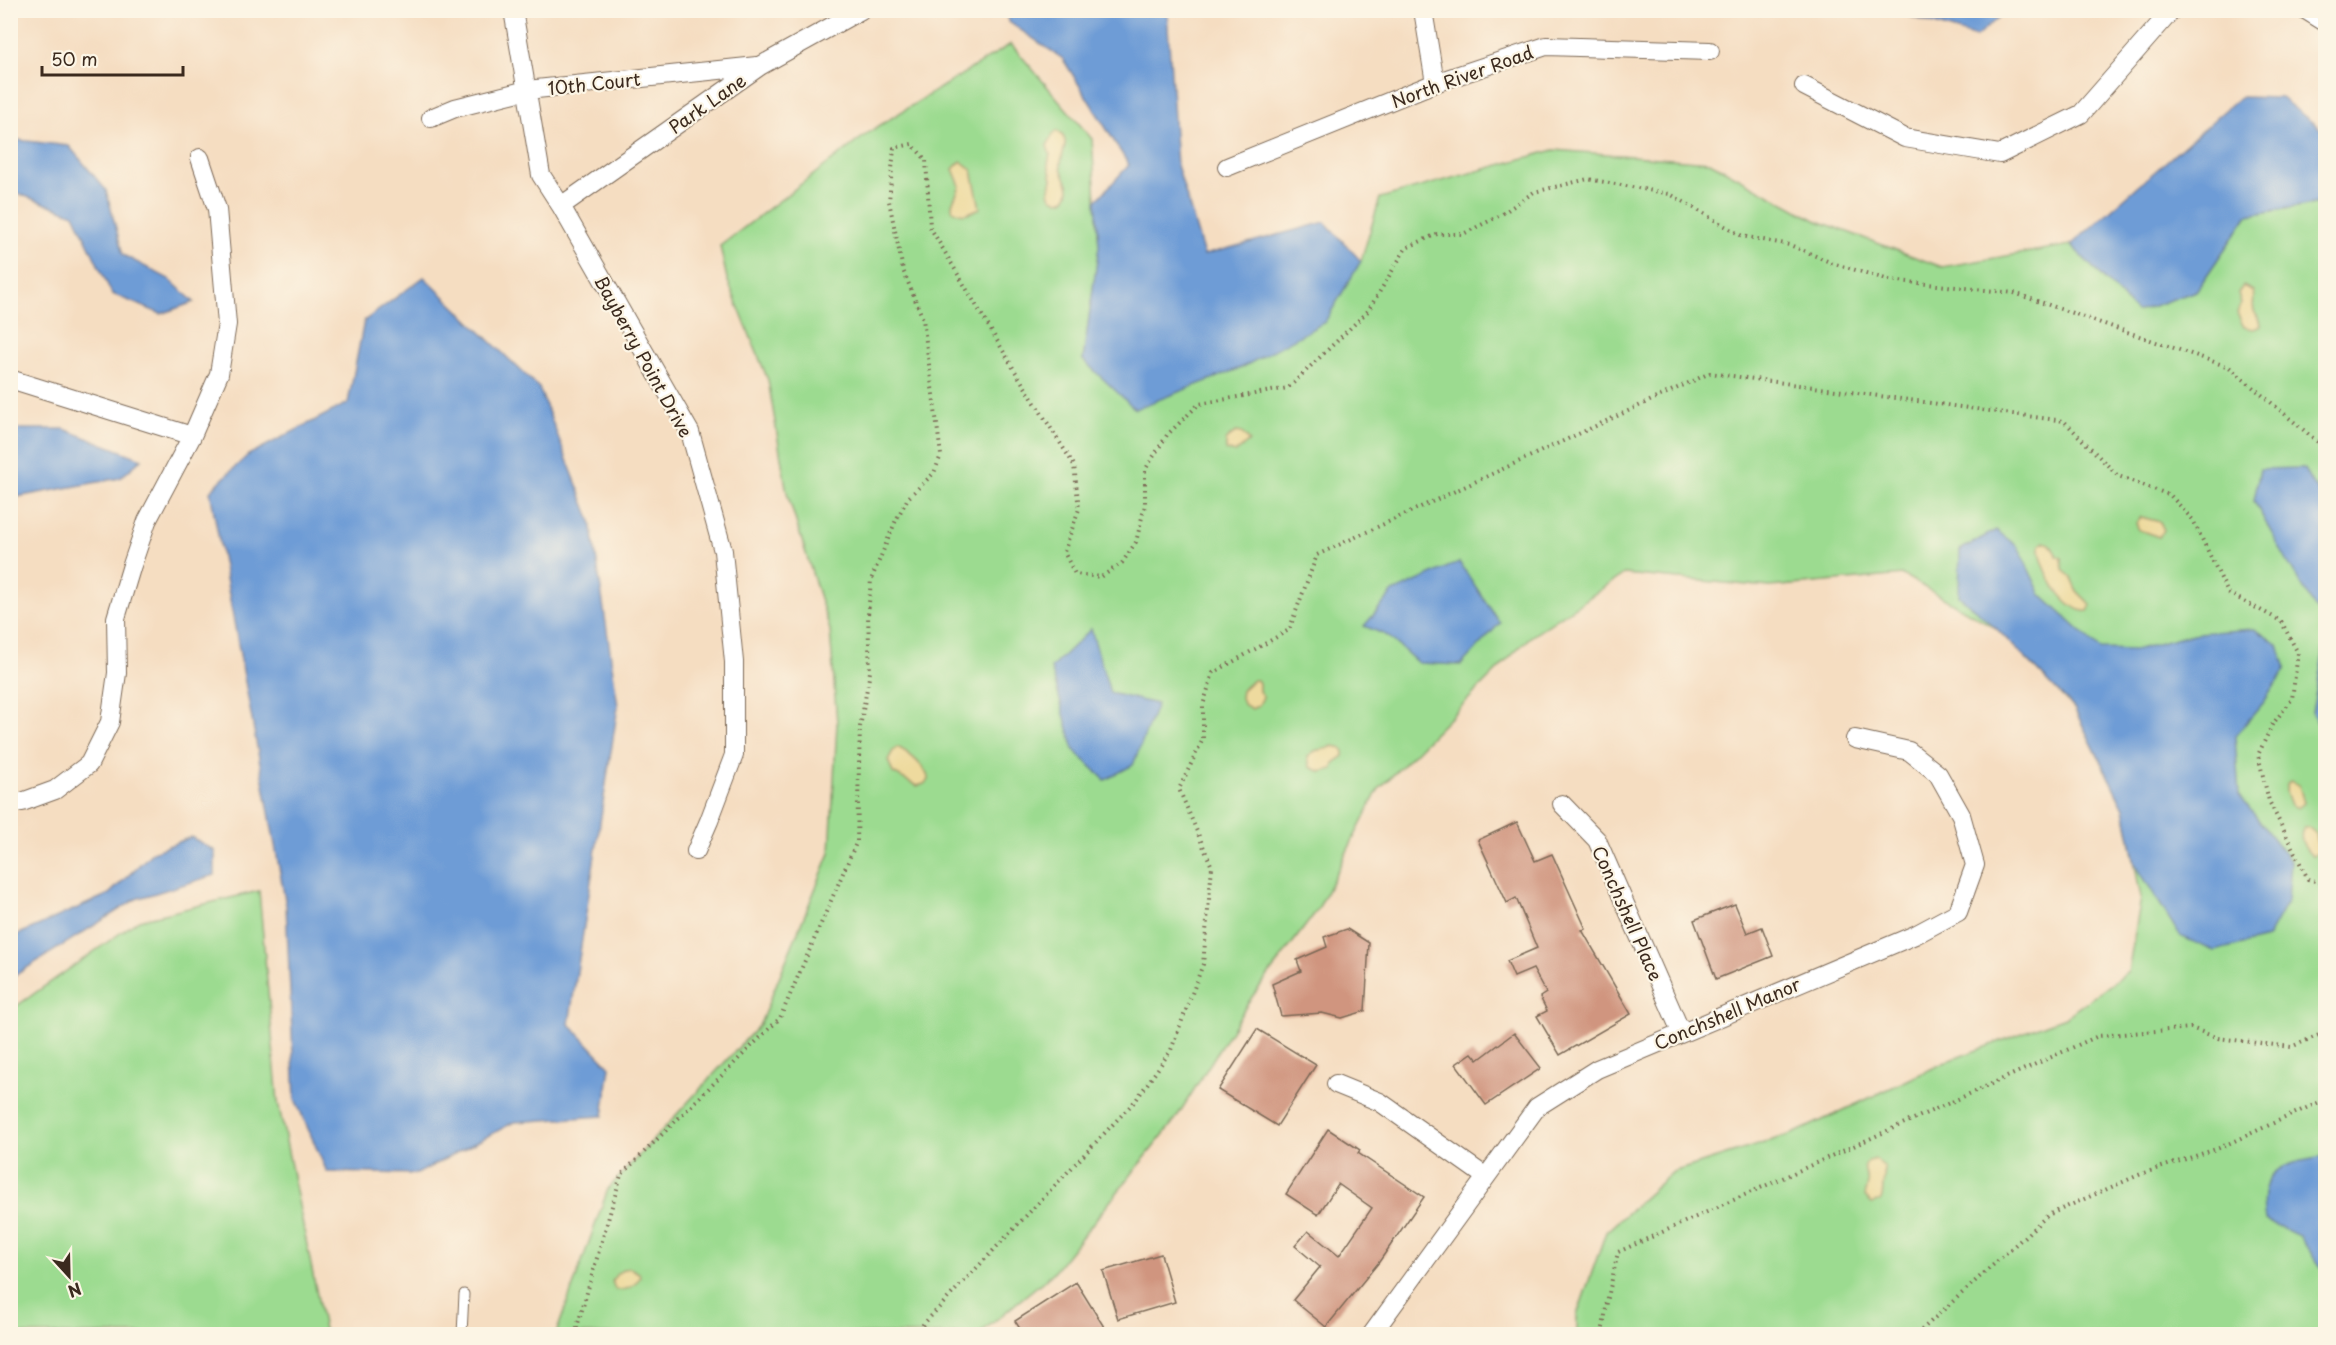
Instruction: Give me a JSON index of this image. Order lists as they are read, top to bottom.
{
  "streets": {
    "street": [
      "North River Road",
      "10th Court",
      "Park Lane",
      "Bayberry Point Drive",
      "Conchshell Place",
      "Conchshell Manor"
    ]
  },
  "crossings": [
    ["10th Court", "Park Lane"],
    ["10th Court", "Bayberry Point Drive"],
    ["Park Lane", "Bayberry Point Drive"],
    ["Conchshell Place", "Conchshell Manor"]
  ],
  "scale_bar": "50 m",
  "north": "bottom"
}
